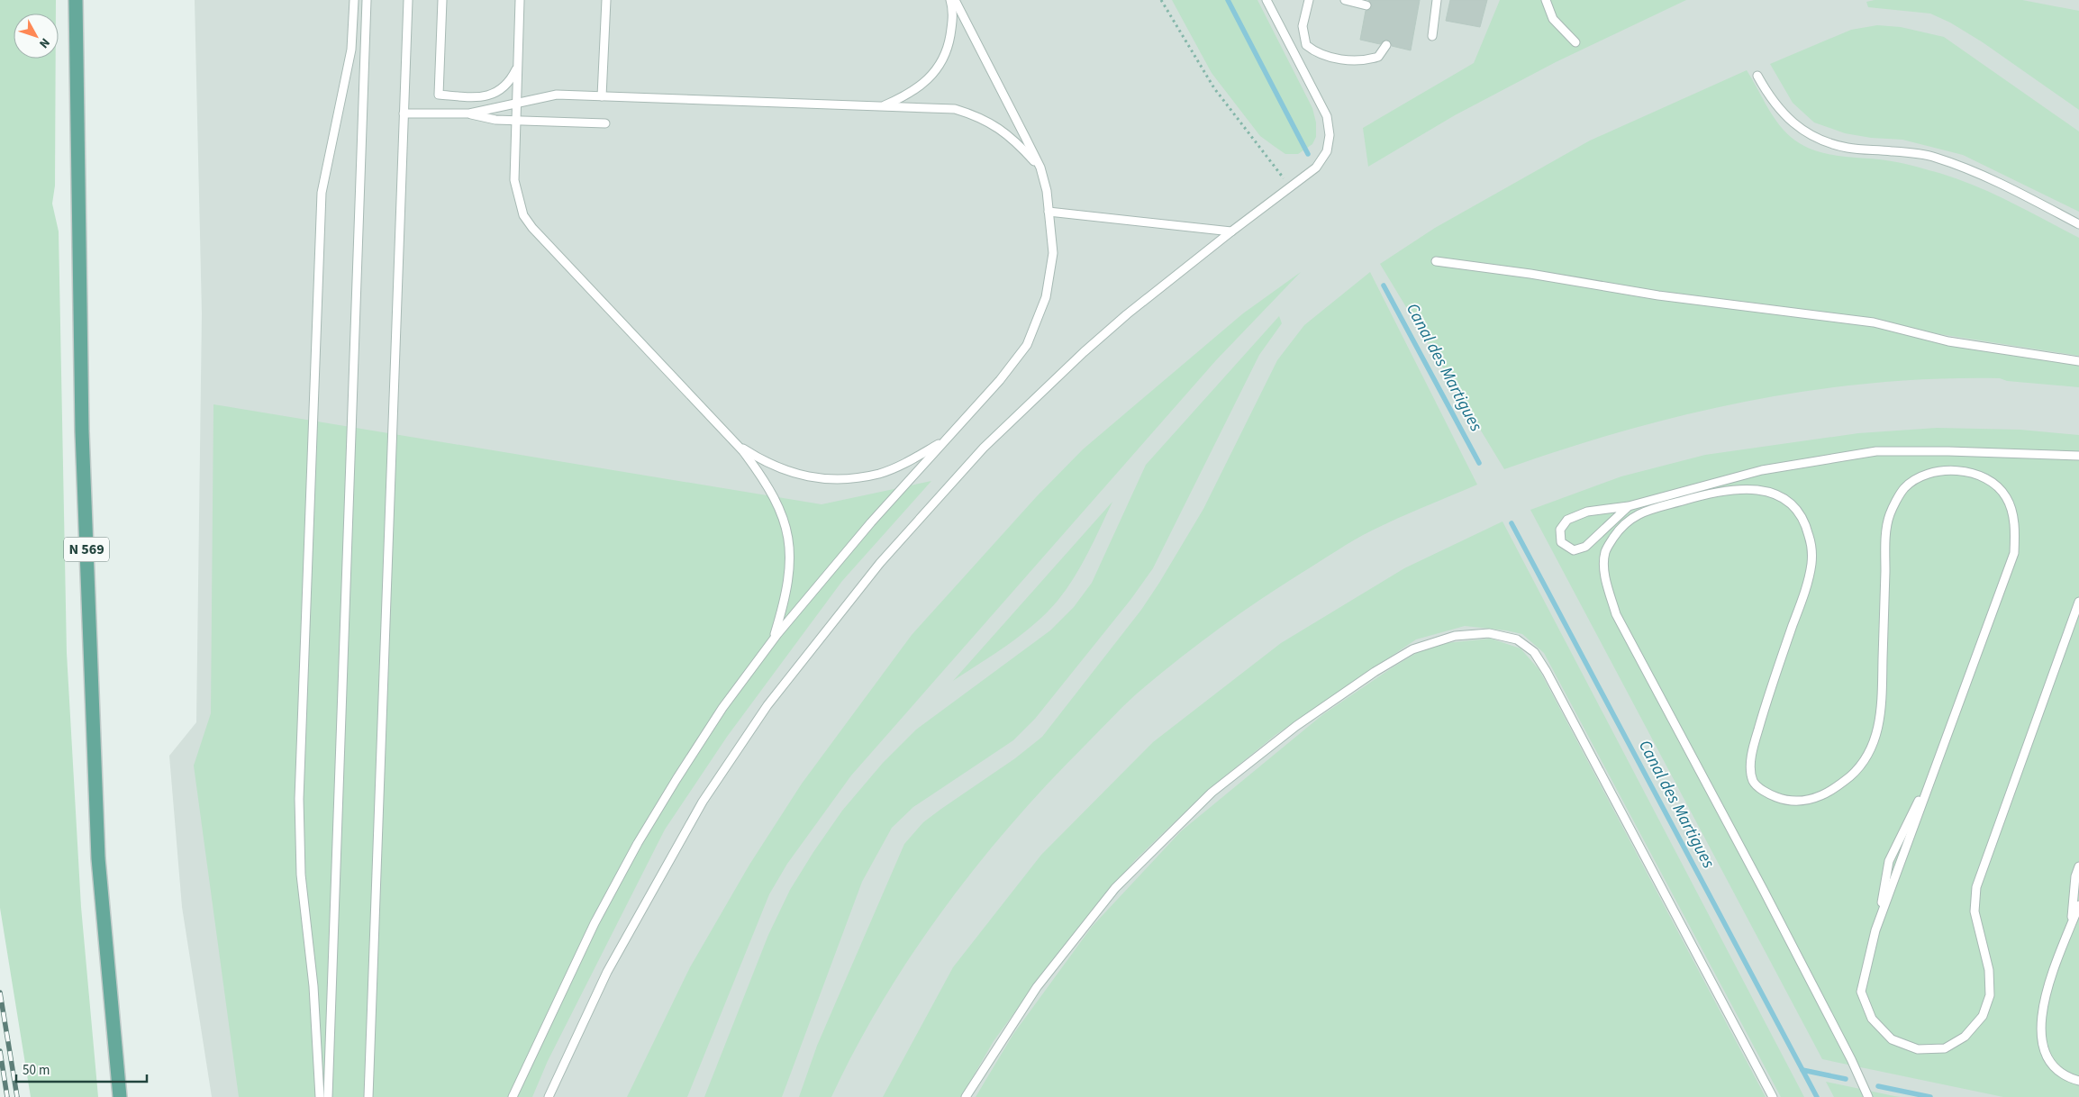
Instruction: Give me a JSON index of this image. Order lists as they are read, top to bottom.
{
  "streets": {
    "main road": ["N 569"]
  },
  "water": ["Canal des Martigues"],
  "scale_bar": "50 m",
  "north": "bottom right"
}
